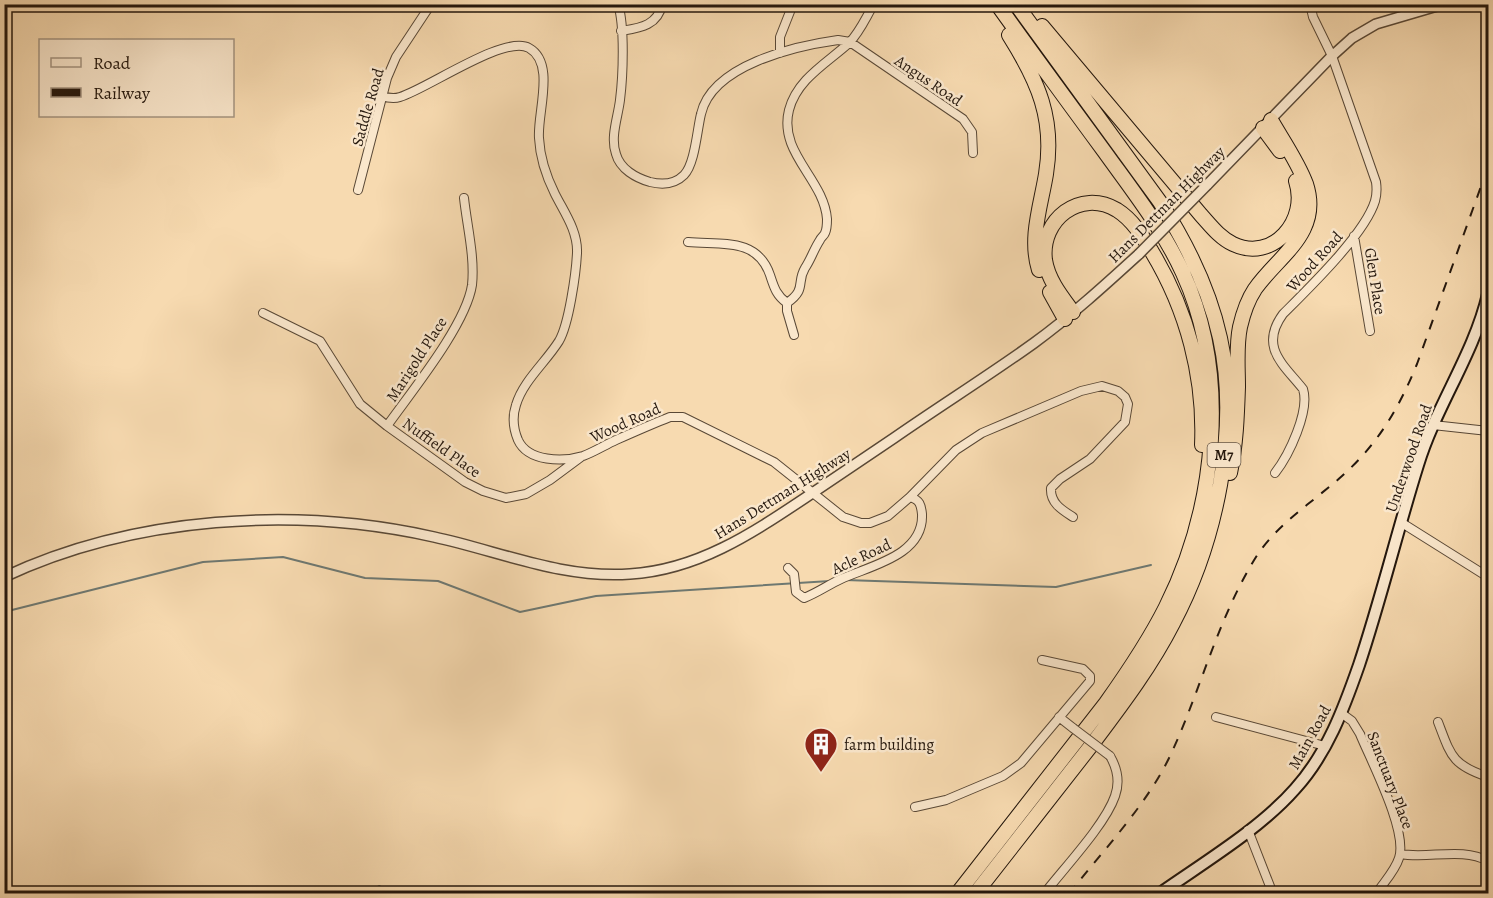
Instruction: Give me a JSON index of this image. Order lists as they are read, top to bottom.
{
  "streets": {
    "highway": ["M7"],
    "main road": ["Underwood Road", "Main Road"],
    "street": [
      "Angus Road",
      "Saddle Road",
      "Hans Dettman Highway",
      "Wood Road",
      "Glen Place",
      "Marigold Place",
      "Nuffield Place",
      "Acle Road",
      "Sanctuary Place"
    ]
  },
  "crossings": [
    ["Saddle Road", "Wood Road"],
    ["Hans Dettman Highway", "Wood Road"],
    ["Wood Road", "Glen Place"],
    ["Wood Road", "Nuffield Place"],
    ["Wood Road", "Acle Road"],
    ["Marigold Place", "Nuffield Place"],
    ["Underwood Road", "Main Road"],
    ["Main Road", "Sanctuary Place"]
  ],
  "places": {
    "building": ["farm building"]
  },
  "legend": ["Road", "Railway"]
}
